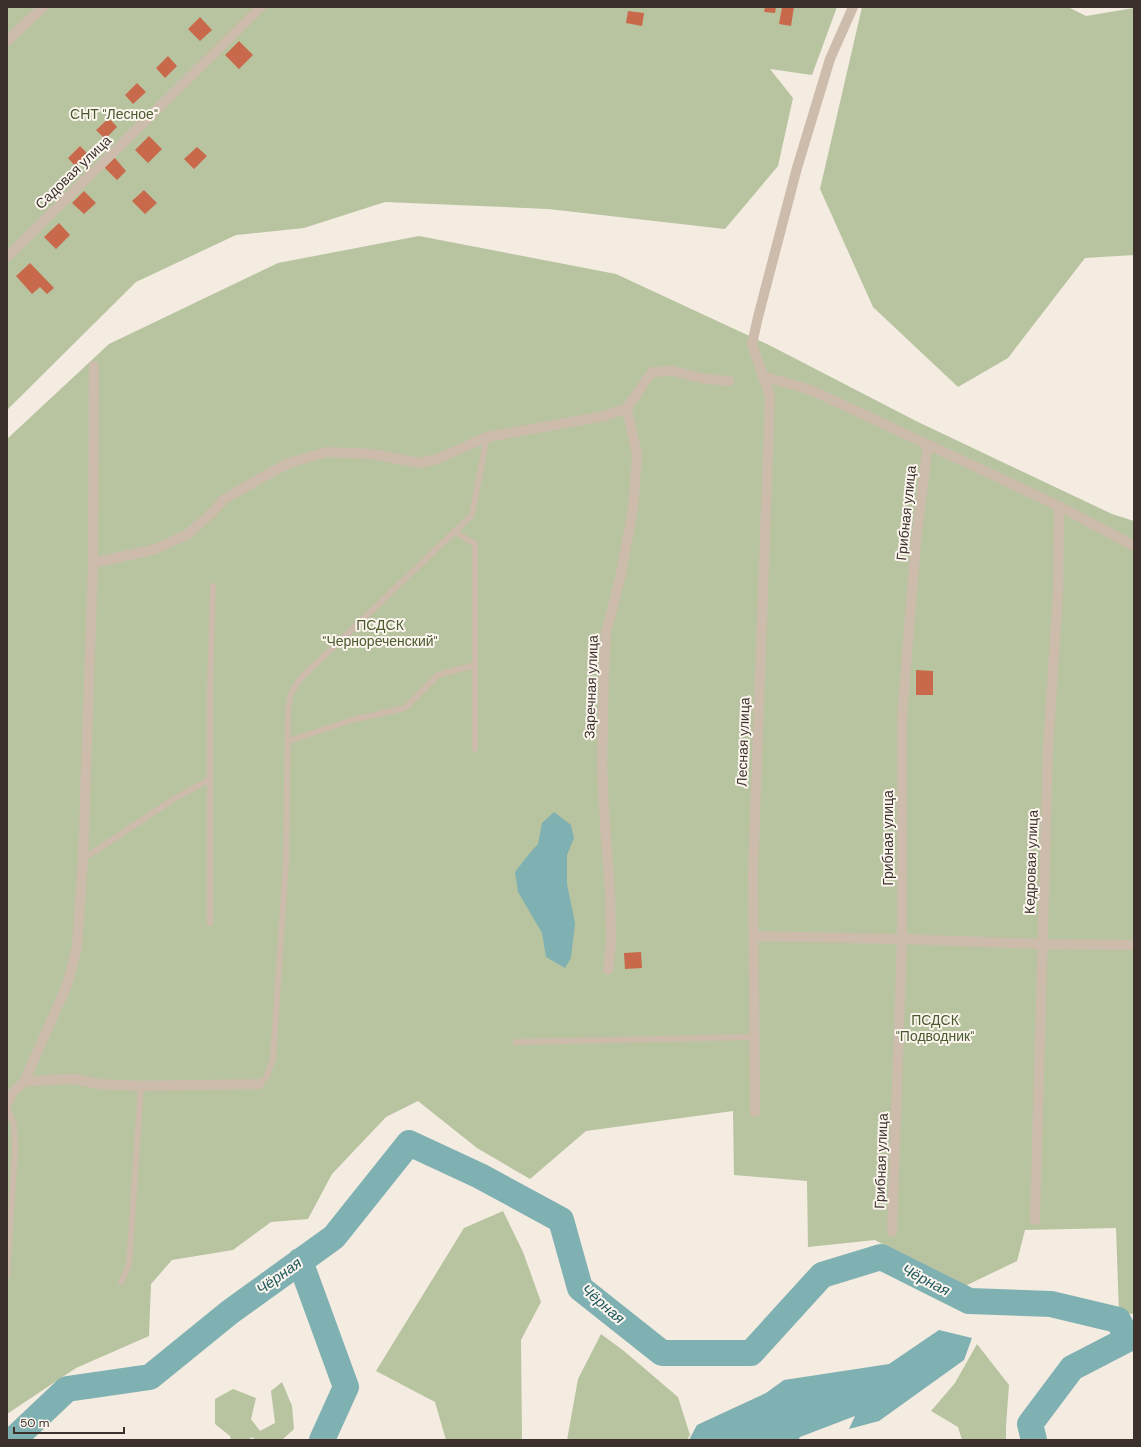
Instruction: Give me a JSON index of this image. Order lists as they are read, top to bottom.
{
  "streets": {
    "street": [
      "Садовая улица",
      "Грибная улица",
      "Заречная улица",
      "Лесная улица",
      "Кедровая улица"
    ]
  },
  "water": ["Чёрная"],
  "parks": ["СНТ \"Лесное\"", "ПСДСК \"Чернореченский\"", "ПСДСК \"Подводник\""],
  "scale_bar": "50 m"
}
